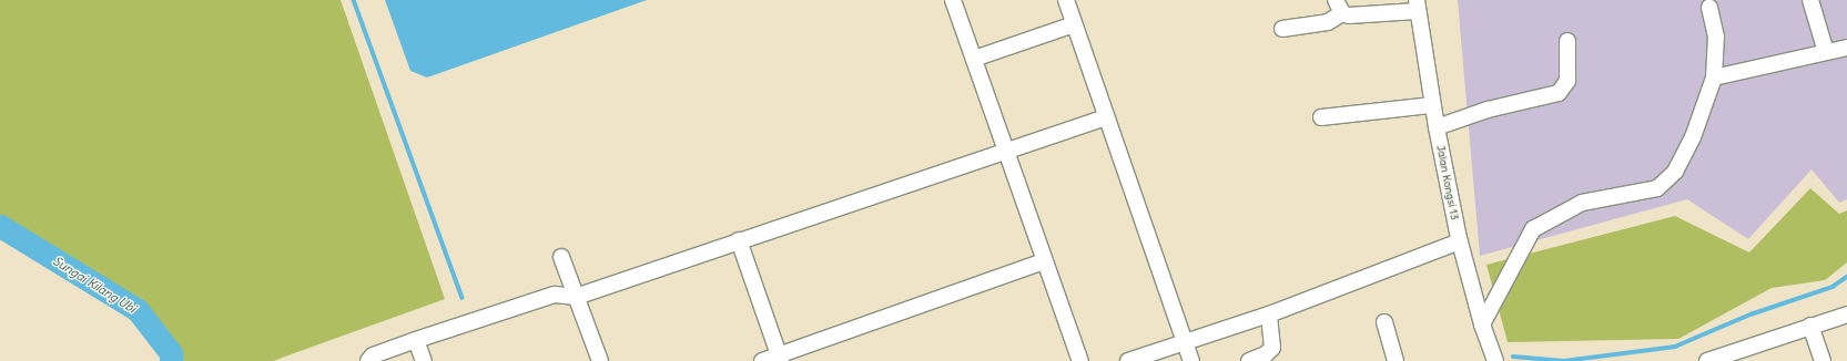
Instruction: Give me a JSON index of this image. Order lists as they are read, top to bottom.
{
  "streets": {
    "street": ["Jalan Kongsi 13"]
  },
  "water": ["Sungai Kilang Ubi"]
}
